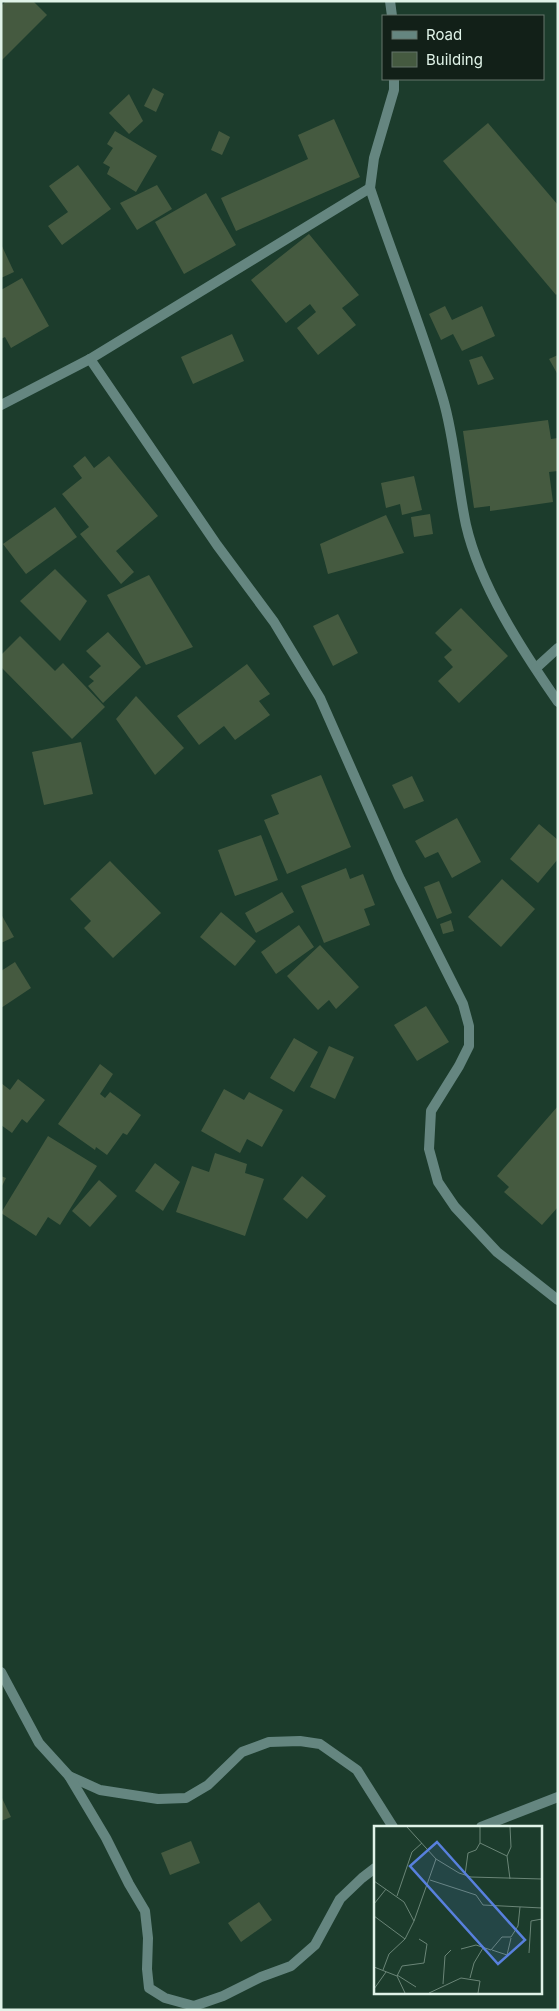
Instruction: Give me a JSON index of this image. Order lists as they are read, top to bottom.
{
  "legend": ["Road", "Building"]
}
